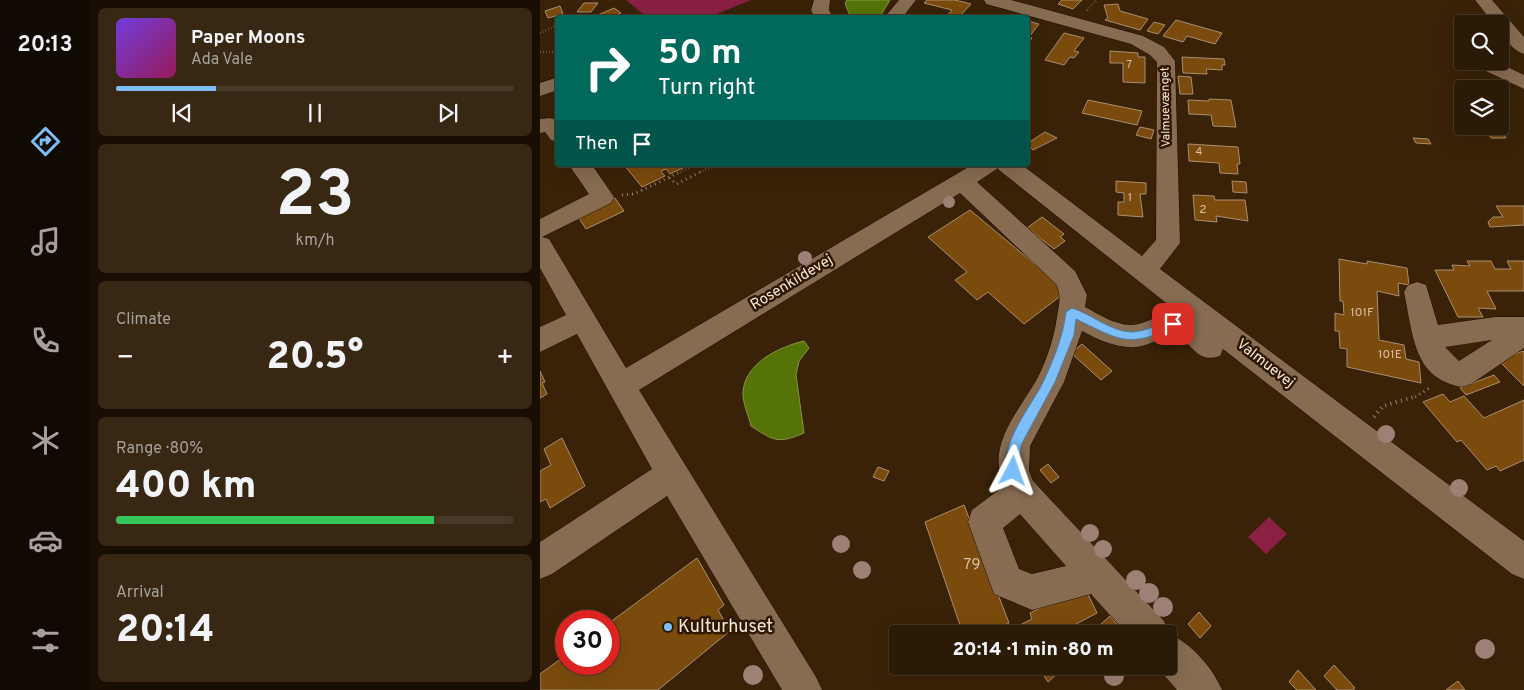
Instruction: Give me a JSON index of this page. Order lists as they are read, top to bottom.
{
  "streets": {
    "street": ["Valmuevænget", "Rosenkildevej", "Valmuevej"]
  },
  "crossings": [
    ["Valmuevænget", "Valmuevej"]
  ],
  "places": ["Kulturhuset"],
  "house_numbers": [
    "7",
    "4",
    "1",
    "2",
    "101F",
    "101E",
    "79"
  ],
  "page": {
    "tabs": "20:13",
    "turn": ["50 m", "Turn right"],
    "song": ["Paper Moons", "Ada Vale"],
    "then": "Then",
    "tile": [
      ["23", "km/h"],
      "Climate",
      ["Range · 80%", "400 km"],
      ["Arrival", "20:14"]
    ],
    "heat": ["−", "20.5°", "+"],
    "limit": "30",
    "trip": "20:14 · 1 min · 80 m"
  }
}
